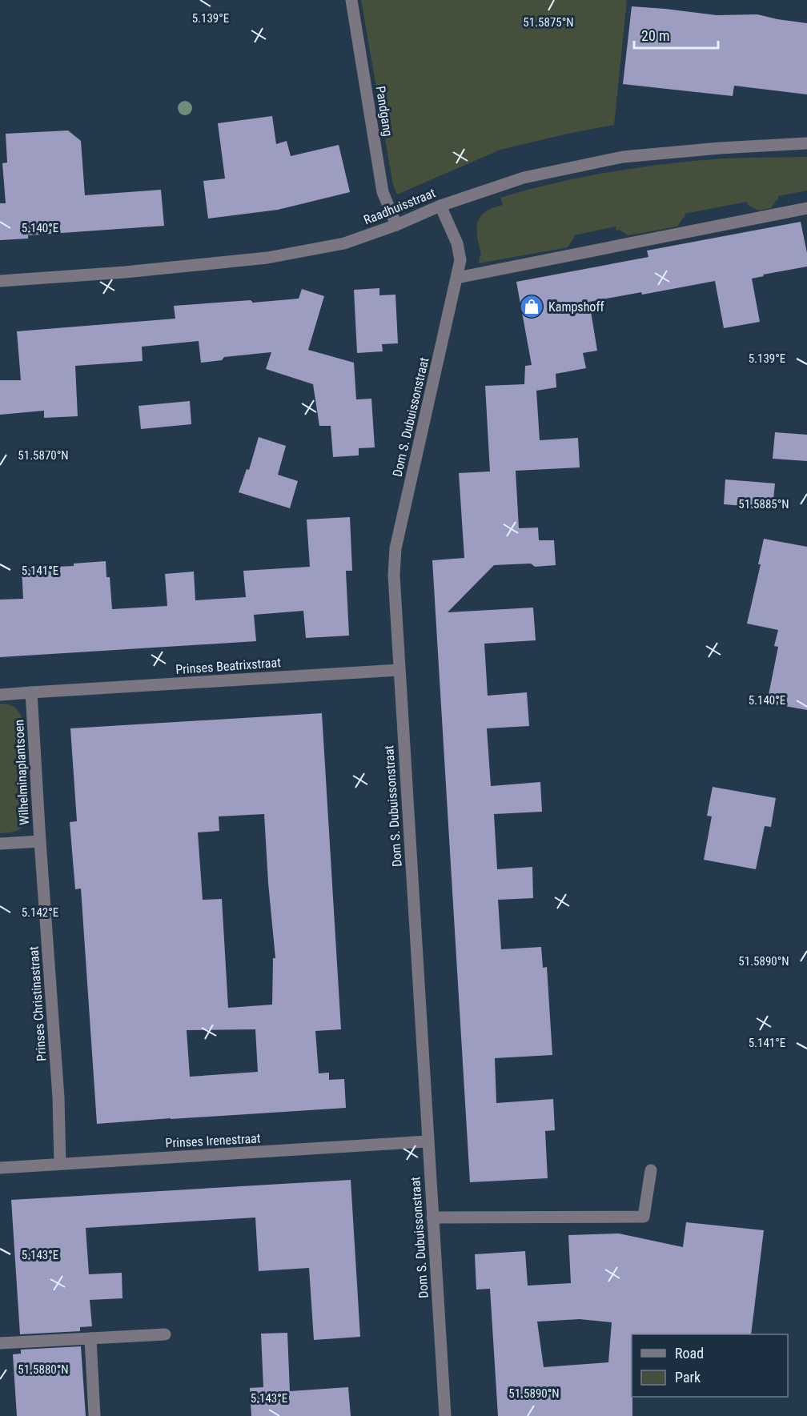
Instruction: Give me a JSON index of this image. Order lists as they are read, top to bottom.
{
  "streets": {
    "street": [
      "Pandgang",
      "Raadhuisstraat",
      "Dom S. Dubuissonstraat",
      "Prinses Beatrixstraat",
      "Wilhelminaplantsoen",
      "Prinses Christinastraat",
      "Prinses Irenestraat"
    ]
  },
  "crossings": [
    ["Pandgang", "Raadhuisstraat"],
    ["Raadhuisstraat", "Dom S. Dubuissonstraat"],
    ["Dom S. Dubuissonstraat", "Prinses Beatrixstraat"],
    ["Dom S. Dubuissonstraat", "Prinses Irenestraat"],
    ["Prinses Beatrixstraat", "Wilhelminaplantsoen"],
    ["Wilhelminaplantsoen", "Prinses Christinastraat"],
    ["Prinses Christinastraat", "Prinses Irenestraat"]
  ],
  "places": {
    "shop": ["Kampshoff"]
  },
  "legend": ["Road", "Park"],
  "scale_bar": "20 m",
  "coordinates": [
    "5.139°E",
    "51.5875°N",
    "5.140°E",
    "51.5870°N",
    "51.5885°N",
    "5.141°E",
    "5.142°E",
    "51.5890°N",
    "5.143°E",
    "51.5880°N"
  ]
}
